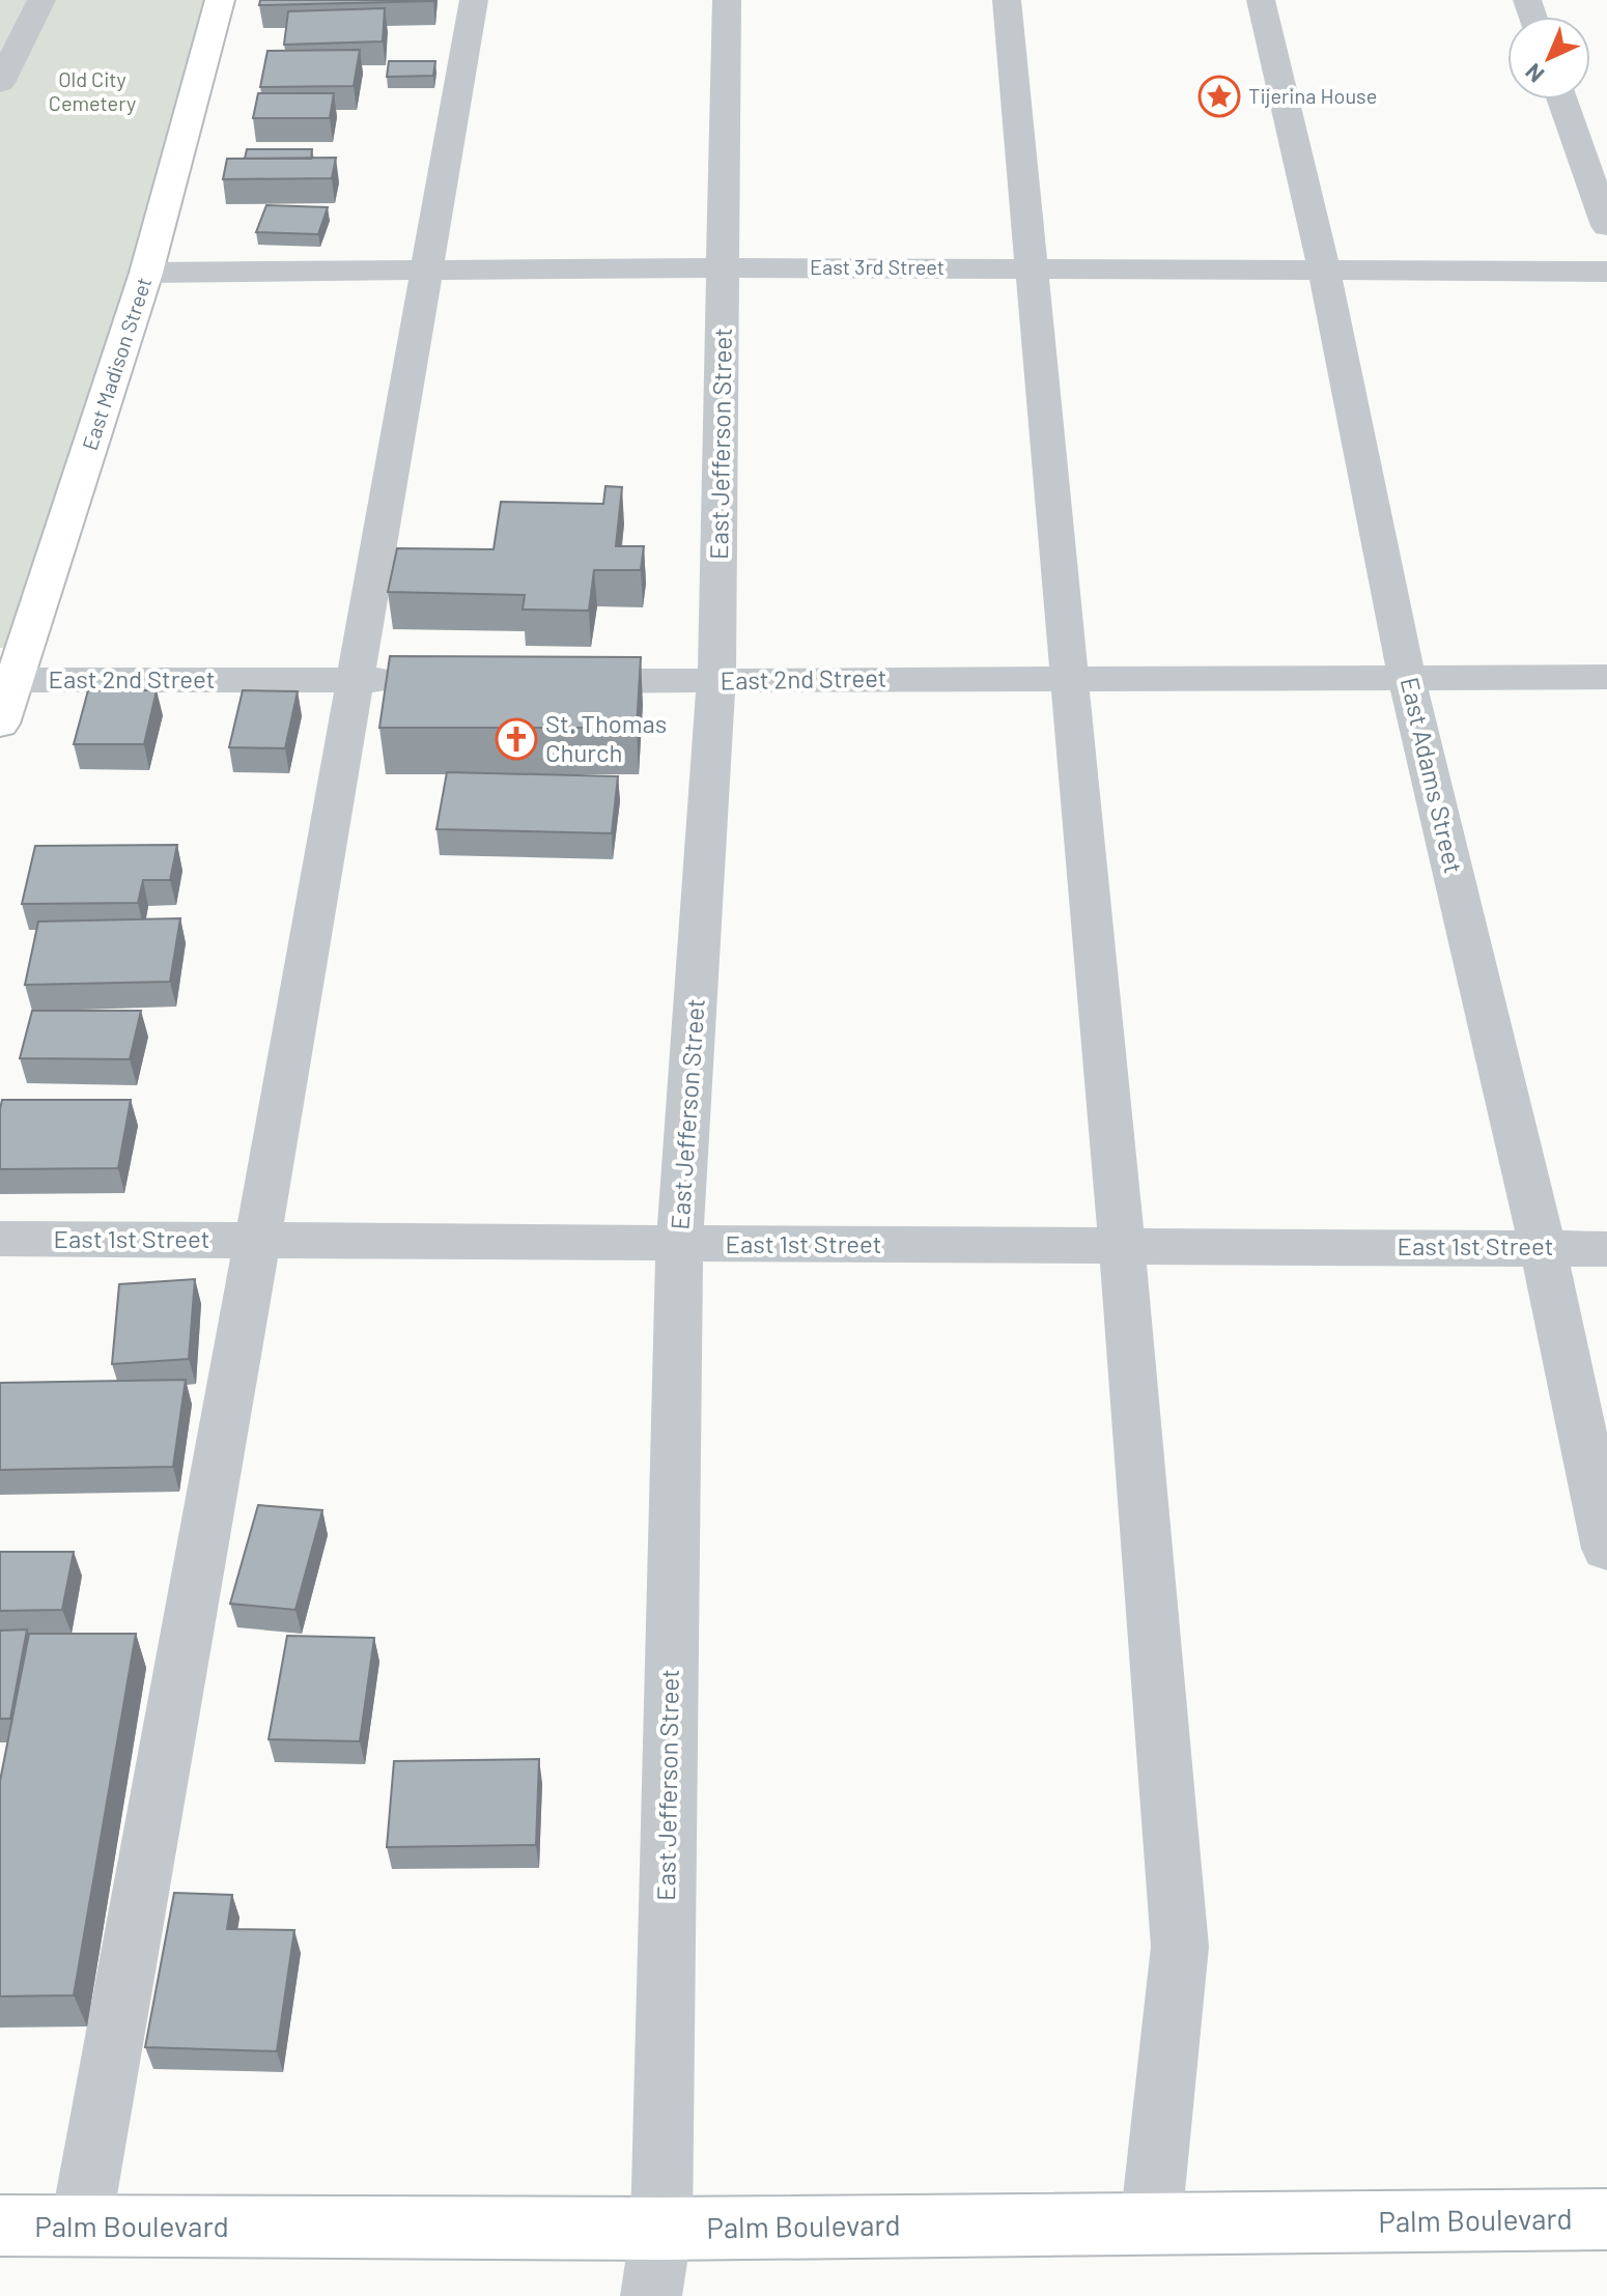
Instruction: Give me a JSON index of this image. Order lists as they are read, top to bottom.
{
  "streets": {
    "main road": ["East Madison Street", "Palm Boulevard"],
    "street": [
      "East 3rd Street",
      "East Jefferson Street",
      "East 2nd Street",
      "East Adams Street",
      "East 1st Street"
    ]
  },
  "crossings": [
    ["East 3rd Street", "East Madison Street"],
    ["East 3rd Street", "East Jefferson Street"],
    ["East 3rd Street", "East Adams Street"],
    ["East Madison Street", "East 2nd Street"],
    ["East Jefferson Street", "East 2nd Street"],
    ["East Jefferson Street", "East 1st Street"],
    ["East Jefferson Street", "Palm Boulevard"],
    ["East 2nd Street", "East Adams Street"],
    ["East Adams Street", "East 1st Street"]
  ],
  "parks": ["Old City Cemetery"],
  "places": {
    "place": ["Tijerina House"],
    "church": ["St. Thomas Church"]
  },
  "north": "bottom left"
}
